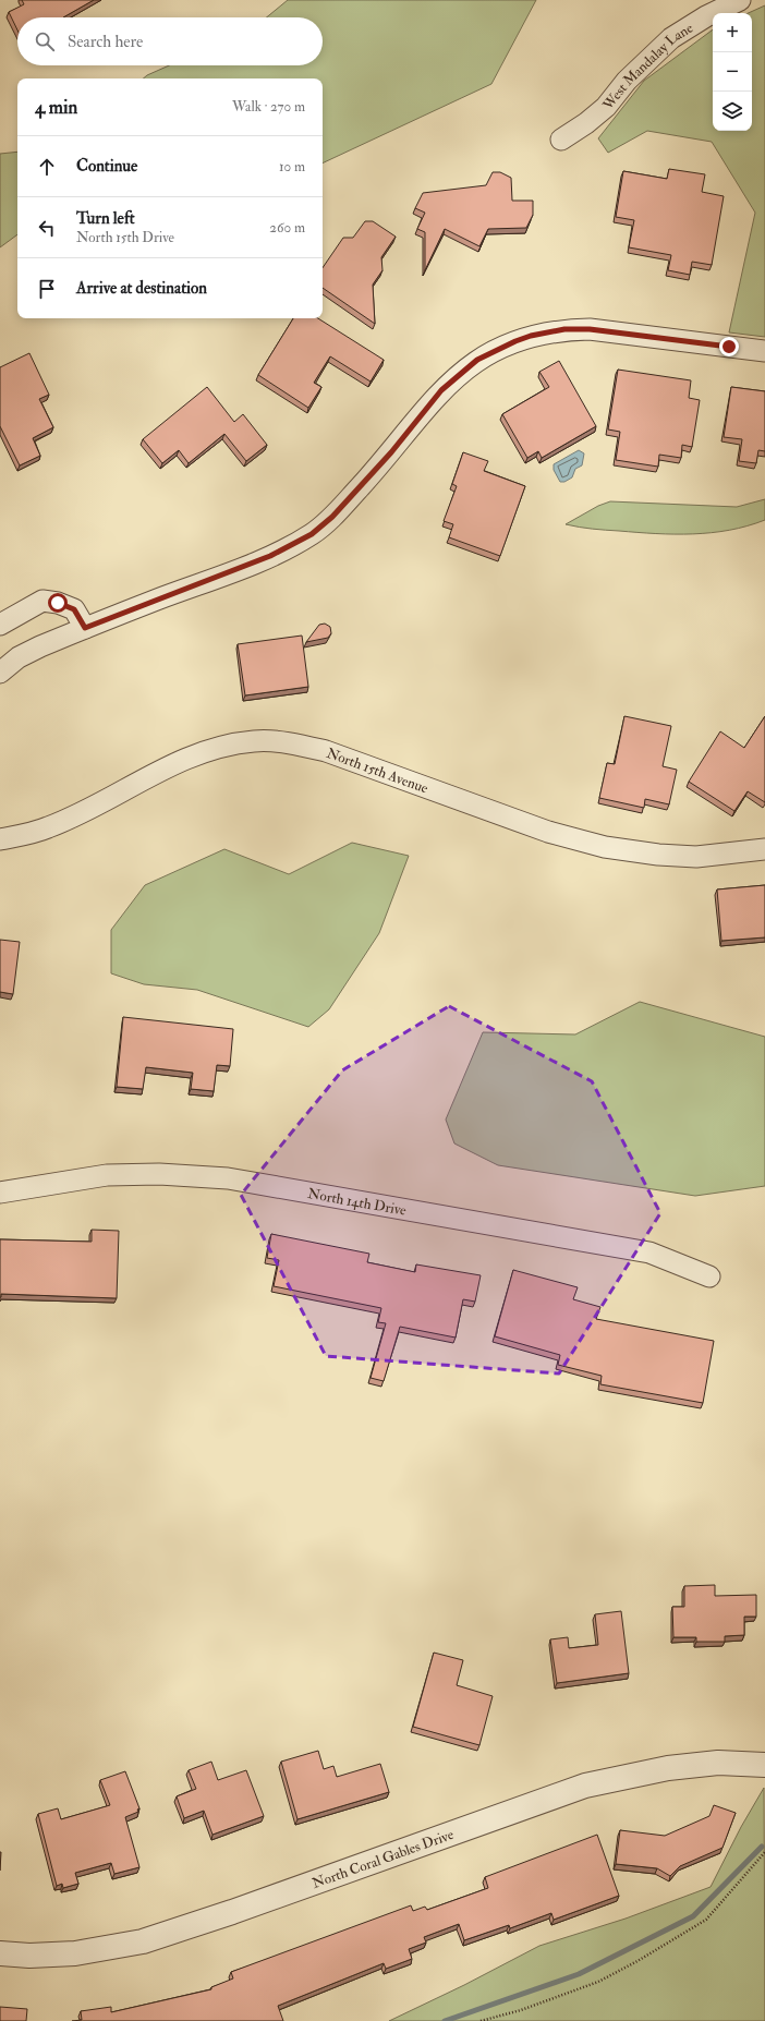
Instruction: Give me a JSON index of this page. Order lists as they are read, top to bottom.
{
  "streets": {
    "street": [
      "West Mandalay Lane",
      "North 15th Avenue",
      "North 14th Drive",
      "North Coral Gables Drive"
    ]
  },
  "page": {
    "map_buttons": ["+", "−"],
    "search": "Search here",
    "heading": ["4 min", "Walk · 270 m"],
    "list": [
      ["Continue", "10 m"],
      ["Turn left", "North 15th Drive", "260 m"],
      "Arrive at destination"
    ]
  }
}
